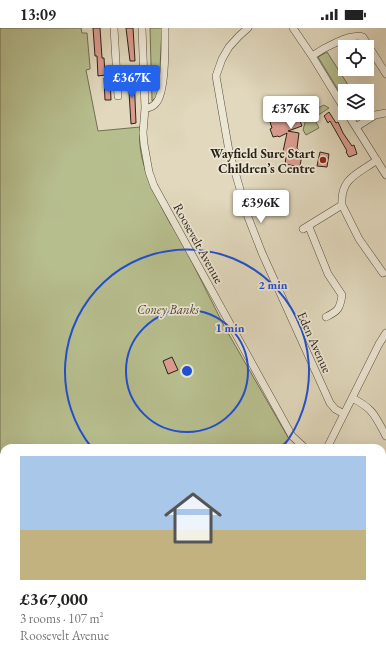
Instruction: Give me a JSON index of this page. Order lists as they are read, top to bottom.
{
  "streets": {
    "street": ["Roosevelt Avenue", "Eden Avenue"]
  },
  "parks": ["Coney Banks"],
  "places": ["Wayfield Sure Start Children’s Centre"],
  "page": {
    "status": "13:09",
    "price": ["£367K", "£376K", "£396K"],
    "list": [
      {
        "name": "£367,000",
        "note": "3 rooms · 107 m² · Roosevelt Avenue"
      }
    ]
  },
  "rings": ["2 min", "1 min"]
}
